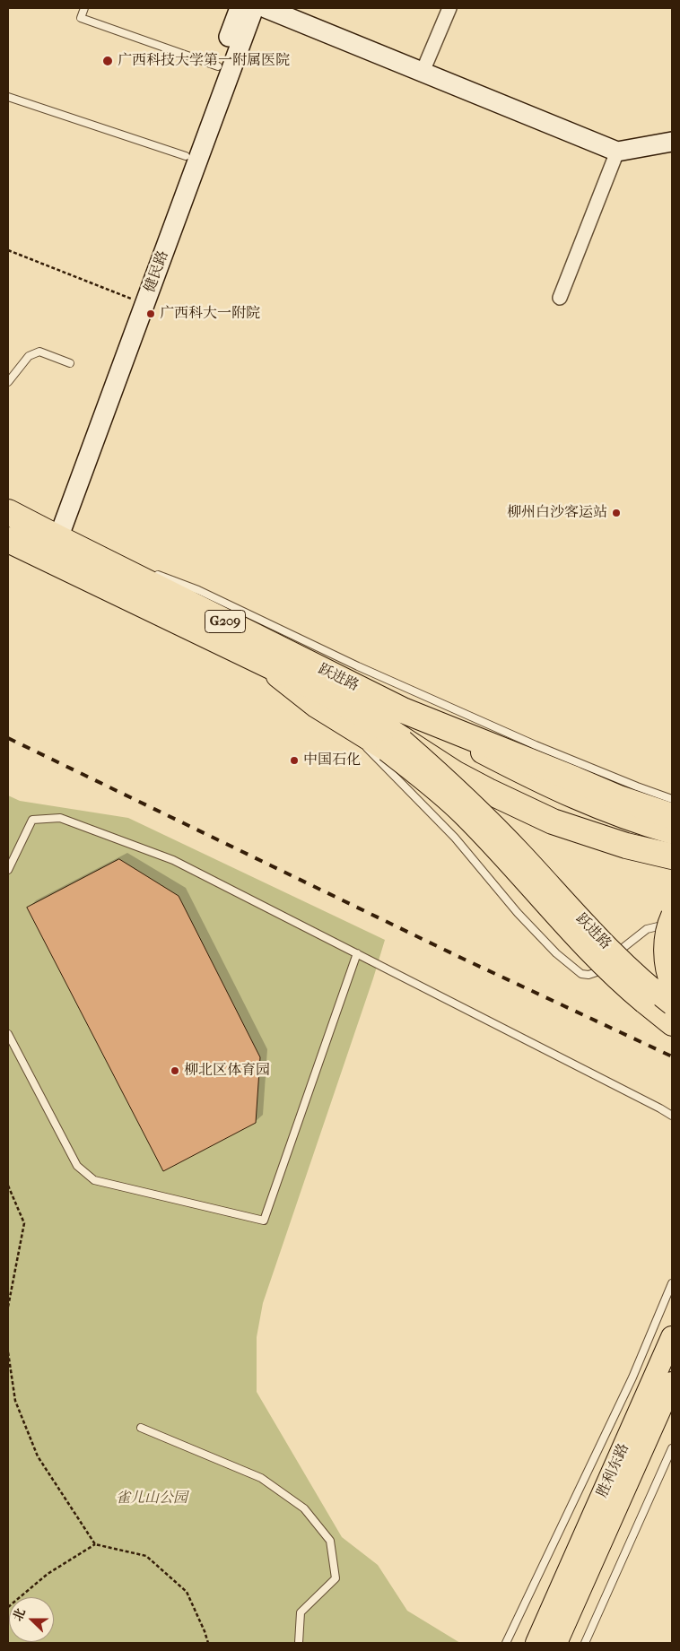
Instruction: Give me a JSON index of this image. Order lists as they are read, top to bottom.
{
  "streets": {
    "highway": ["G209", "跃进路"],
    "main road": ["健民路", "胜利东路"]
  },
  "crossings": [
    ["健民路", "跃进路"],
    ["G209", "跃进路"]
  ],
  "parks": ["雀儿山公园"],
  "places": [
    "广西科技大学第一附属医院",
    "广西科大一附院",
    "柳州白沙客运站",
    "中国石化",
    "柳北区体育园"
  ],
  "north": "left"
}
